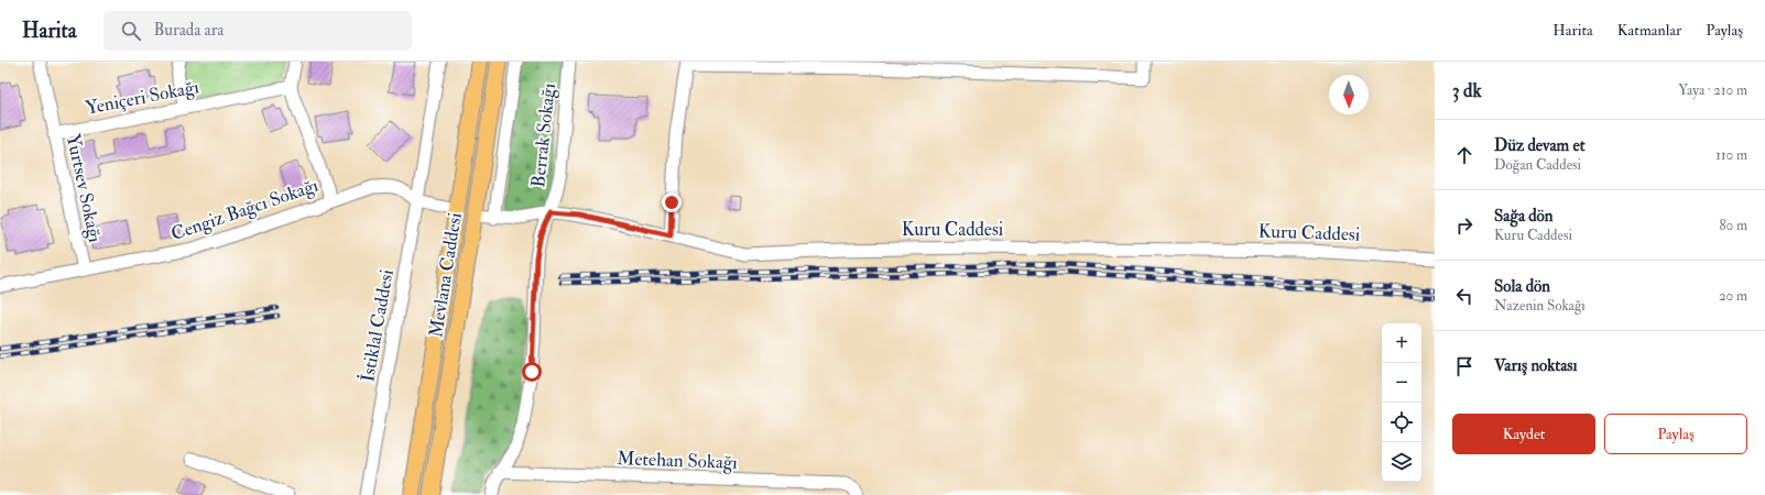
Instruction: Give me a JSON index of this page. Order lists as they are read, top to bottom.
{
  "streets": {
    "main road": ["Mevlana Caddesi"],
    "street": [
      "Yeniçeri Sokağı",
      "Berrak Sokağı",
      "Yurtsev Sokağı",
      "Cengiz Bağcı Sokağı",
      "Kuru Caddesi",
      "İstiklal Caddesi",
      "Metehan Sokağı"
    ]
  },
  "crossings": [
    ["Yeniçeri Sokağı", "Yurtsev Sokağı"],
    ["Berrak Sokağı", "Kuru Caddesi"],
    ["Berrak Sokağı", "Metehan Sokağı"],
    ["Yurtsev Sokağı", "Cengiz Bağcı Sokağı"],
    ["Cengiz Bağcı Sokağı", "İstiklal Caddesi"],
    ["Kuru Caddesi", "Mevlana Caddesi"]
  ],
  "north": "bottom",
  "page": {
    "header": "Harita",
    "search": "Burada ara",
    "nav": ["Harita", "Katmanlar", "Paylaş"],
    "heading": ["3 dk", "Yaya · 210 m"],
    "list": [
      ["Düz devam et", "Doğan Caddesi", "110 m"],
      ["Sağa dön", "Kuru Caddesi", "80 m"],
      ["Sola dön", "Nazenin Sokağı", "20 m"],
      "Varış noktası"
    ],
    "map_buttons": ["+", "−"],
    "buttons": ["Kaydet", "Paylaş"]
  }
}
